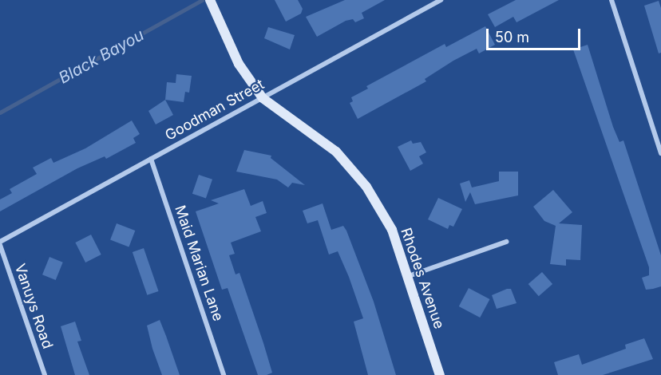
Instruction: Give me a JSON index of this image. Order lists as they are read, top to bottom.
{
  "streets": {
    "main road": ["Rhodes Avenue"],
    "street": ["Goodman Street", "Maid Marian Lane", "Vanuys Road"]
  },
  "crossings": [
    ["Goodman Street", "Maid Marian Lane"],
    ["Goodman Street", "Rhodes Avenue"],
    ["Goodman Street", "Vanuys Road"]
  ],
  "water": ["Black Bayou"],
  "scale_bar": "50 m"
}
